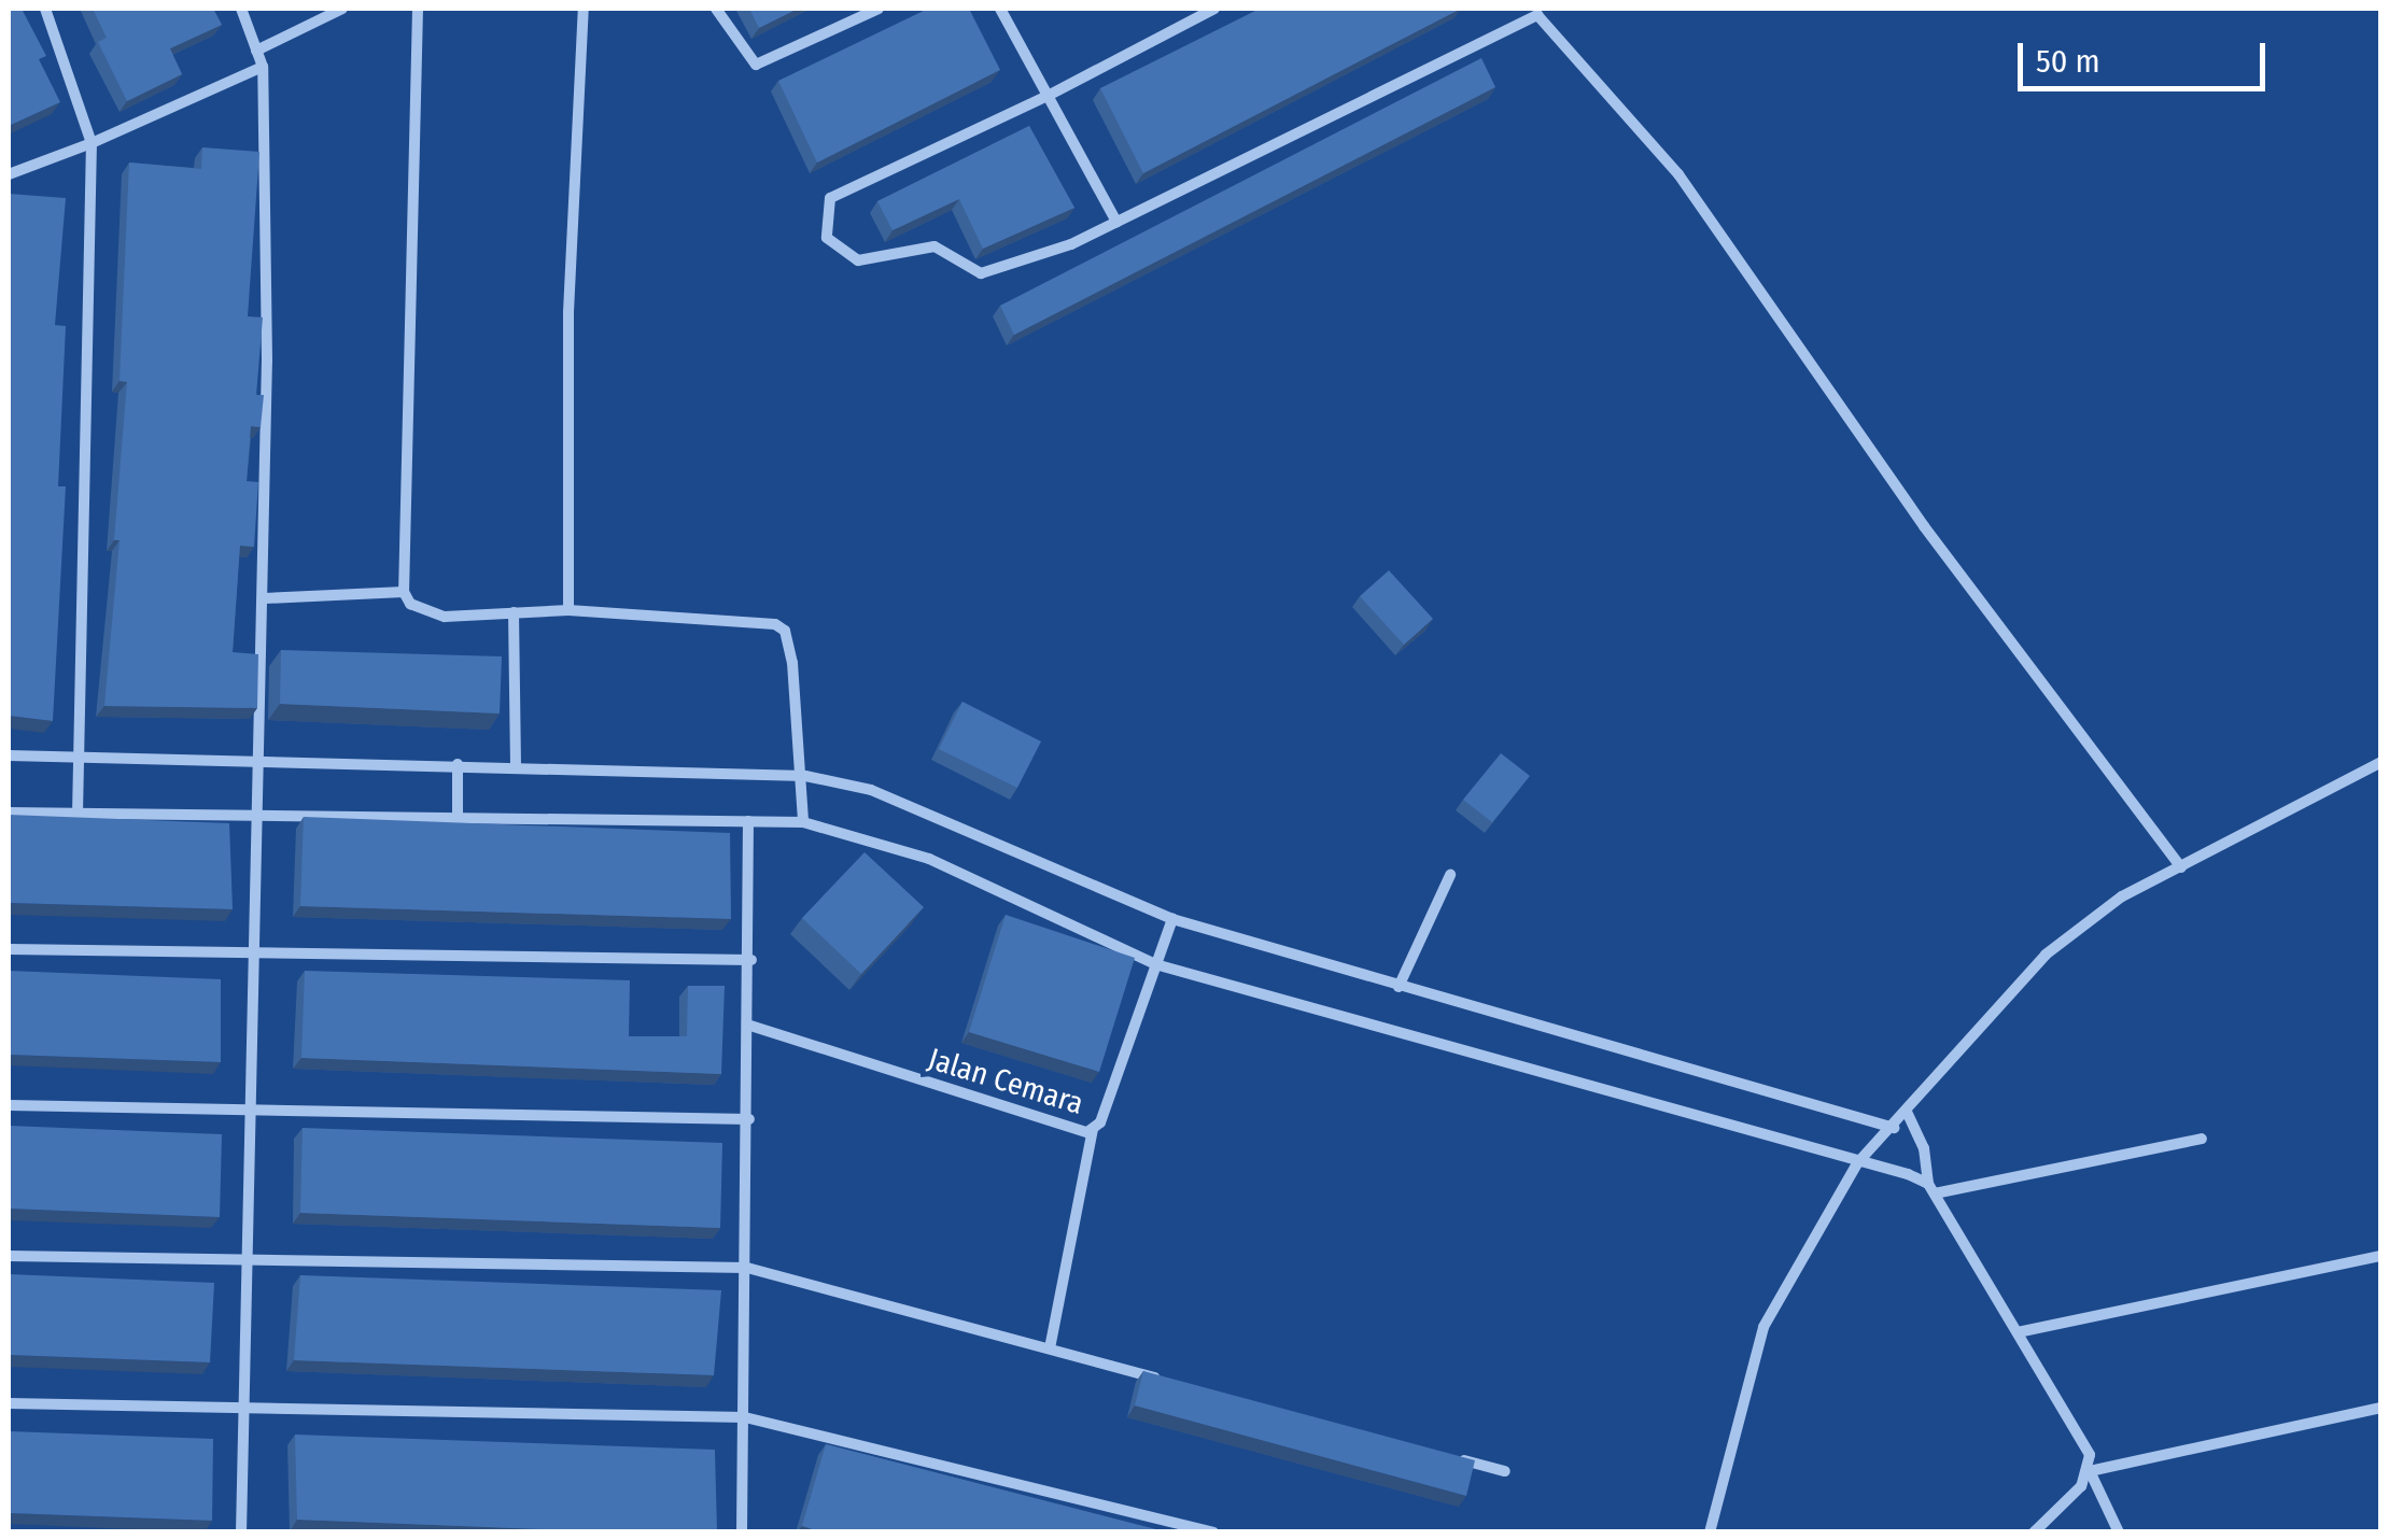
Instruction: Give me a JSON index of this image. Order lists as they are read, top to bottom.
{
  "streets": {
    "street": ["Jalan Cemara"]
  },
  "scale_bar": "50 m"
}
